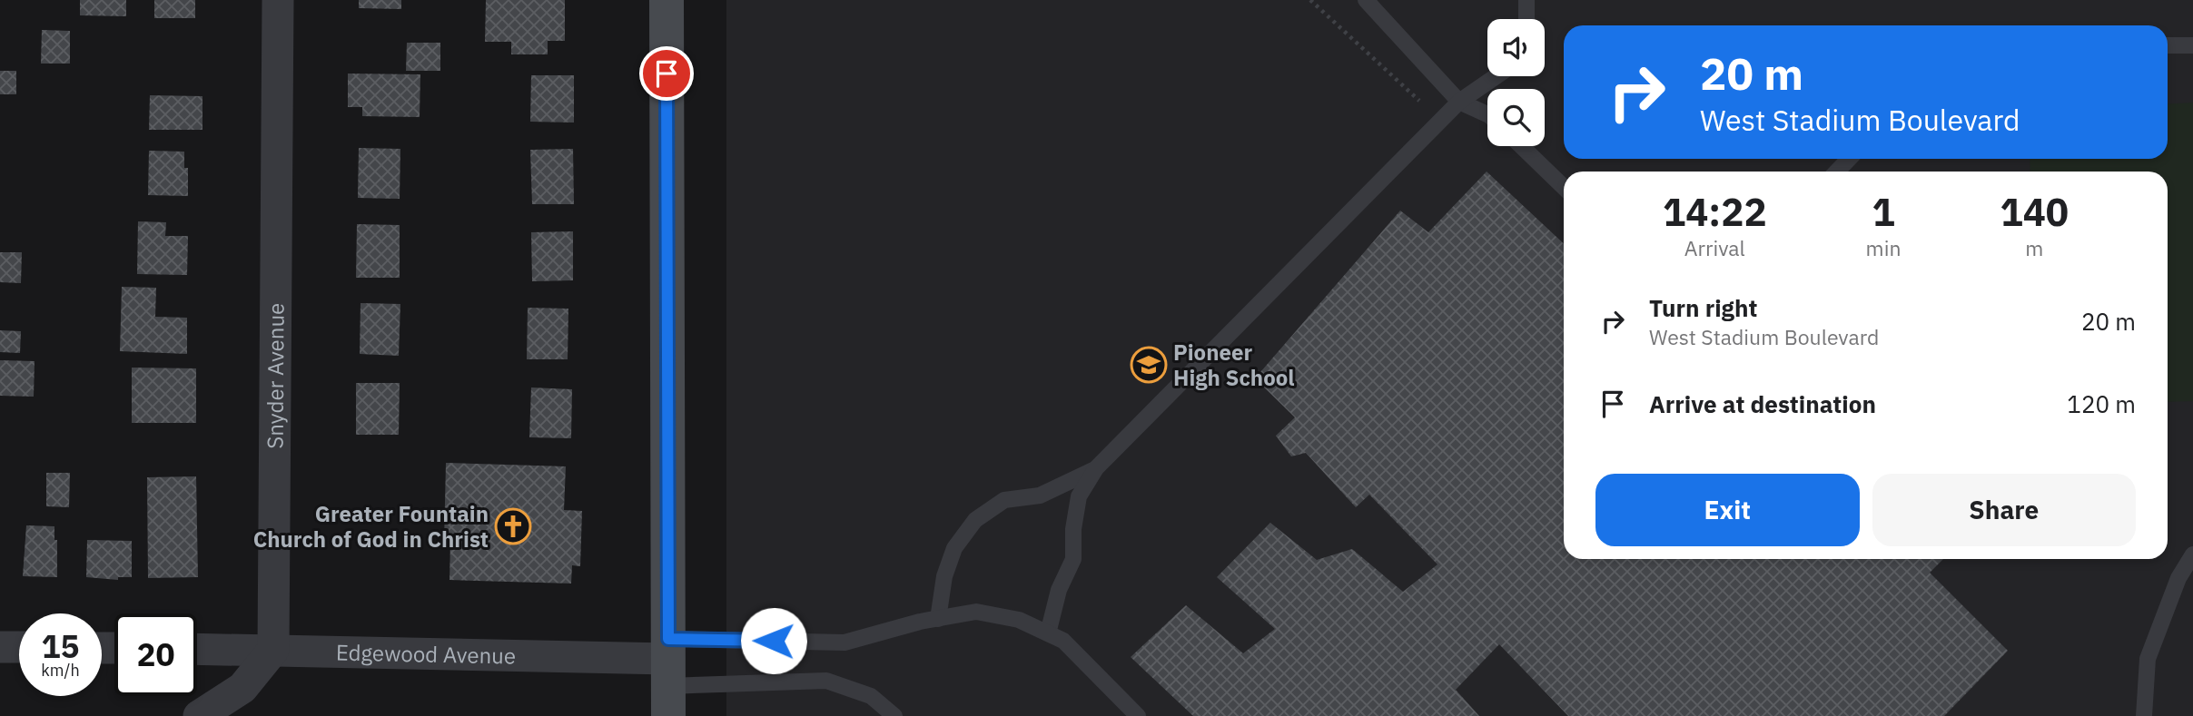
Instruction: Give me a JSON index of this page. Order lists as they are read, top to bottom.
{
  "streets": {
    "street": ["Snyder Avenue", "Edgewood Avenue"]
  },
  "crossings": [
    ["Snyder Avenue", "Edgewood Avenue"]
  ],
  "places": {
    "school or university": ["Pioneer High School"],
    "church": ["Greater Fountain Church of God in Christ"]
  },
  "page": {
    "turn": ["20 m", "West Stadium Boulevard"],
    "eta": [
      "14:22",
      "Arrival",
      "1",
      "min",
      "140",
      "m"
    ],
    "list": [
      {
        "name": "Turn right",
        "note": "West Stadium Boulevard",
        "value": "20 m"
      },
      {
        "name": "Arrive at destination",
        "value": "120 m"
      }
    ],
    "buttons": ["Exit", "Share"],
    "speed": "15 km/h",
    "limit": "20"
  }
}
